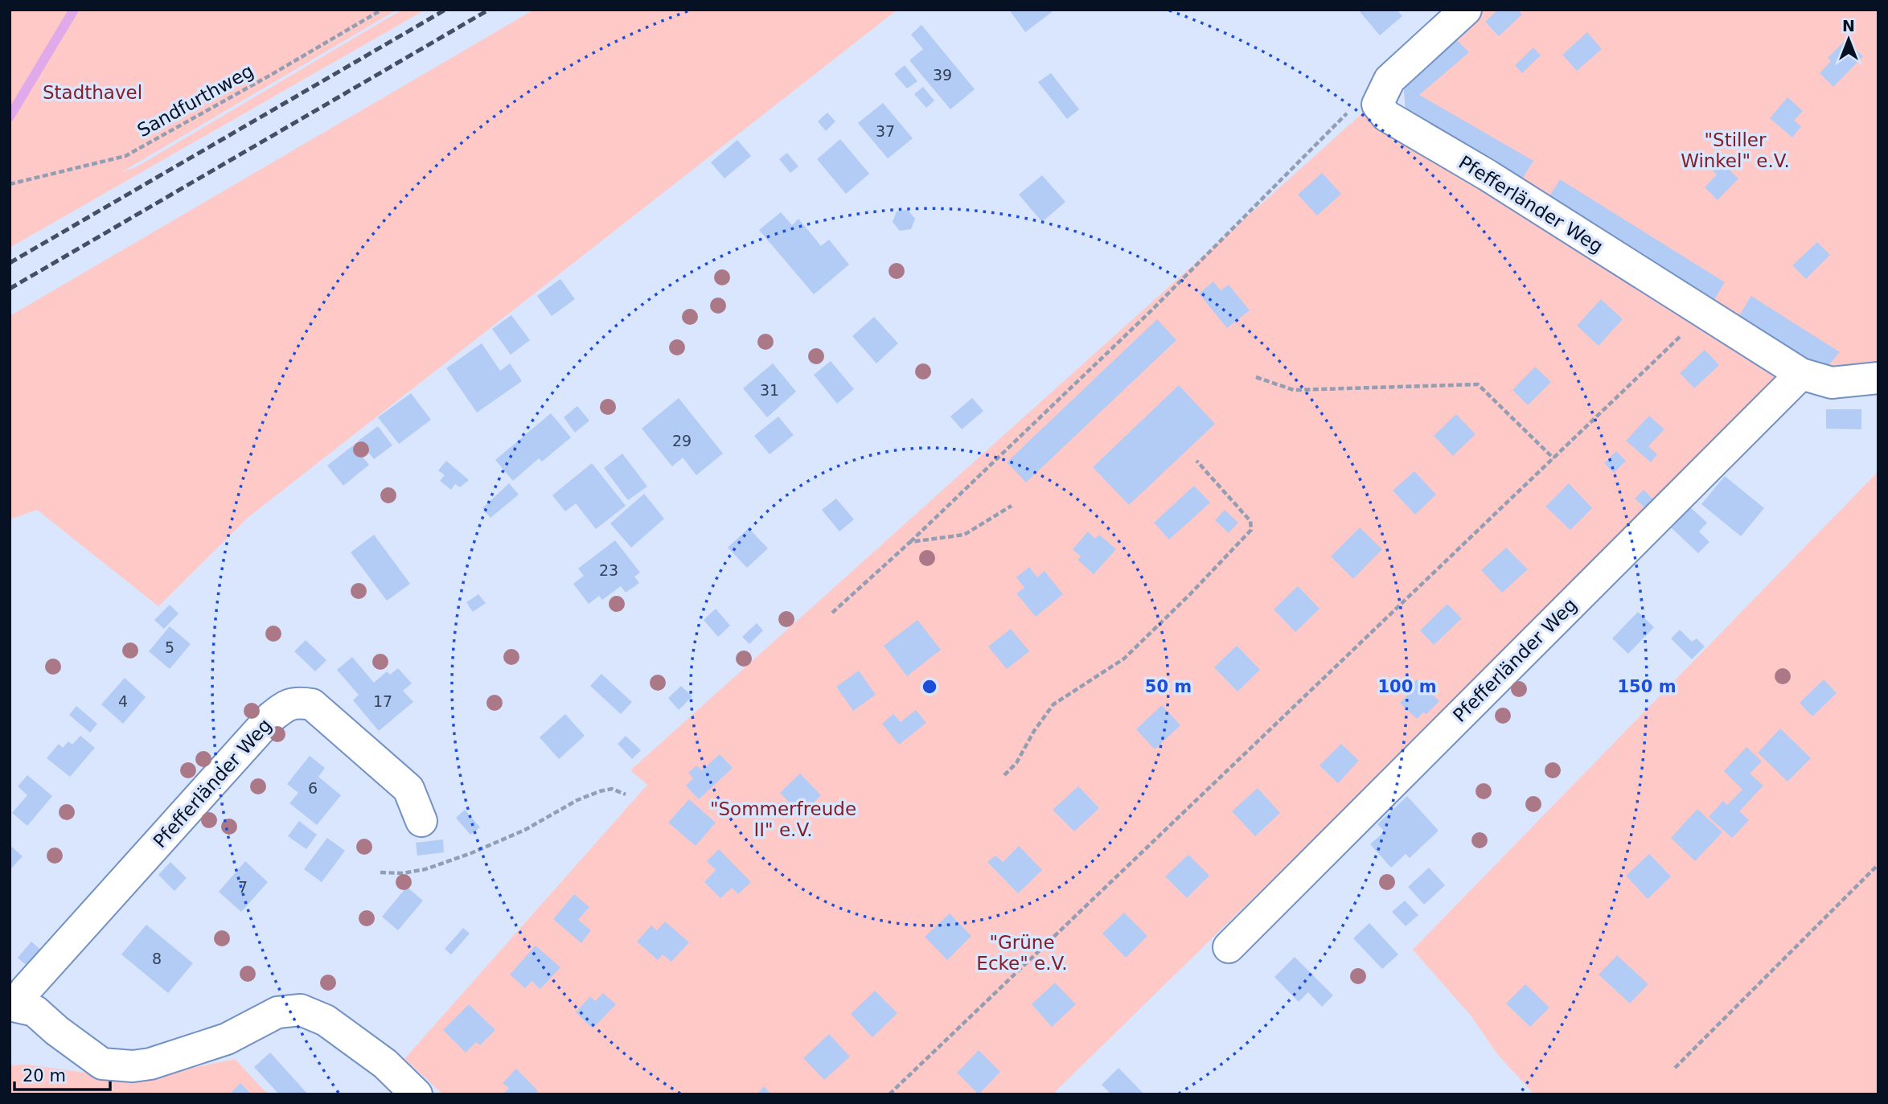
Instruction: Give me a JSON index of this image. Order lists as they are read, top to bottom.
{
  "streets": {
    "street": ["Pfefferländer Weg"],
    "path": ["Sandfurthweg"]
  },
  "parks": [
    "Stadthavel",
    "\"Stiller Winkel\" e.V.",
    "\"Sommerfreude II\" e.V.",
    "\"Grüne Ecke\" e.V."
  ],
  "house_numbers": [
    "39",
    "37",
    "31",
    "29",
    "23",
    "5",
    "4",
    "17",
    "6",
    "7",
    "8"
  ],
  "scale_bar": "20 m",
  "north": "top",
  "rings": ["50 m", "100 m", "150 m"]
}
